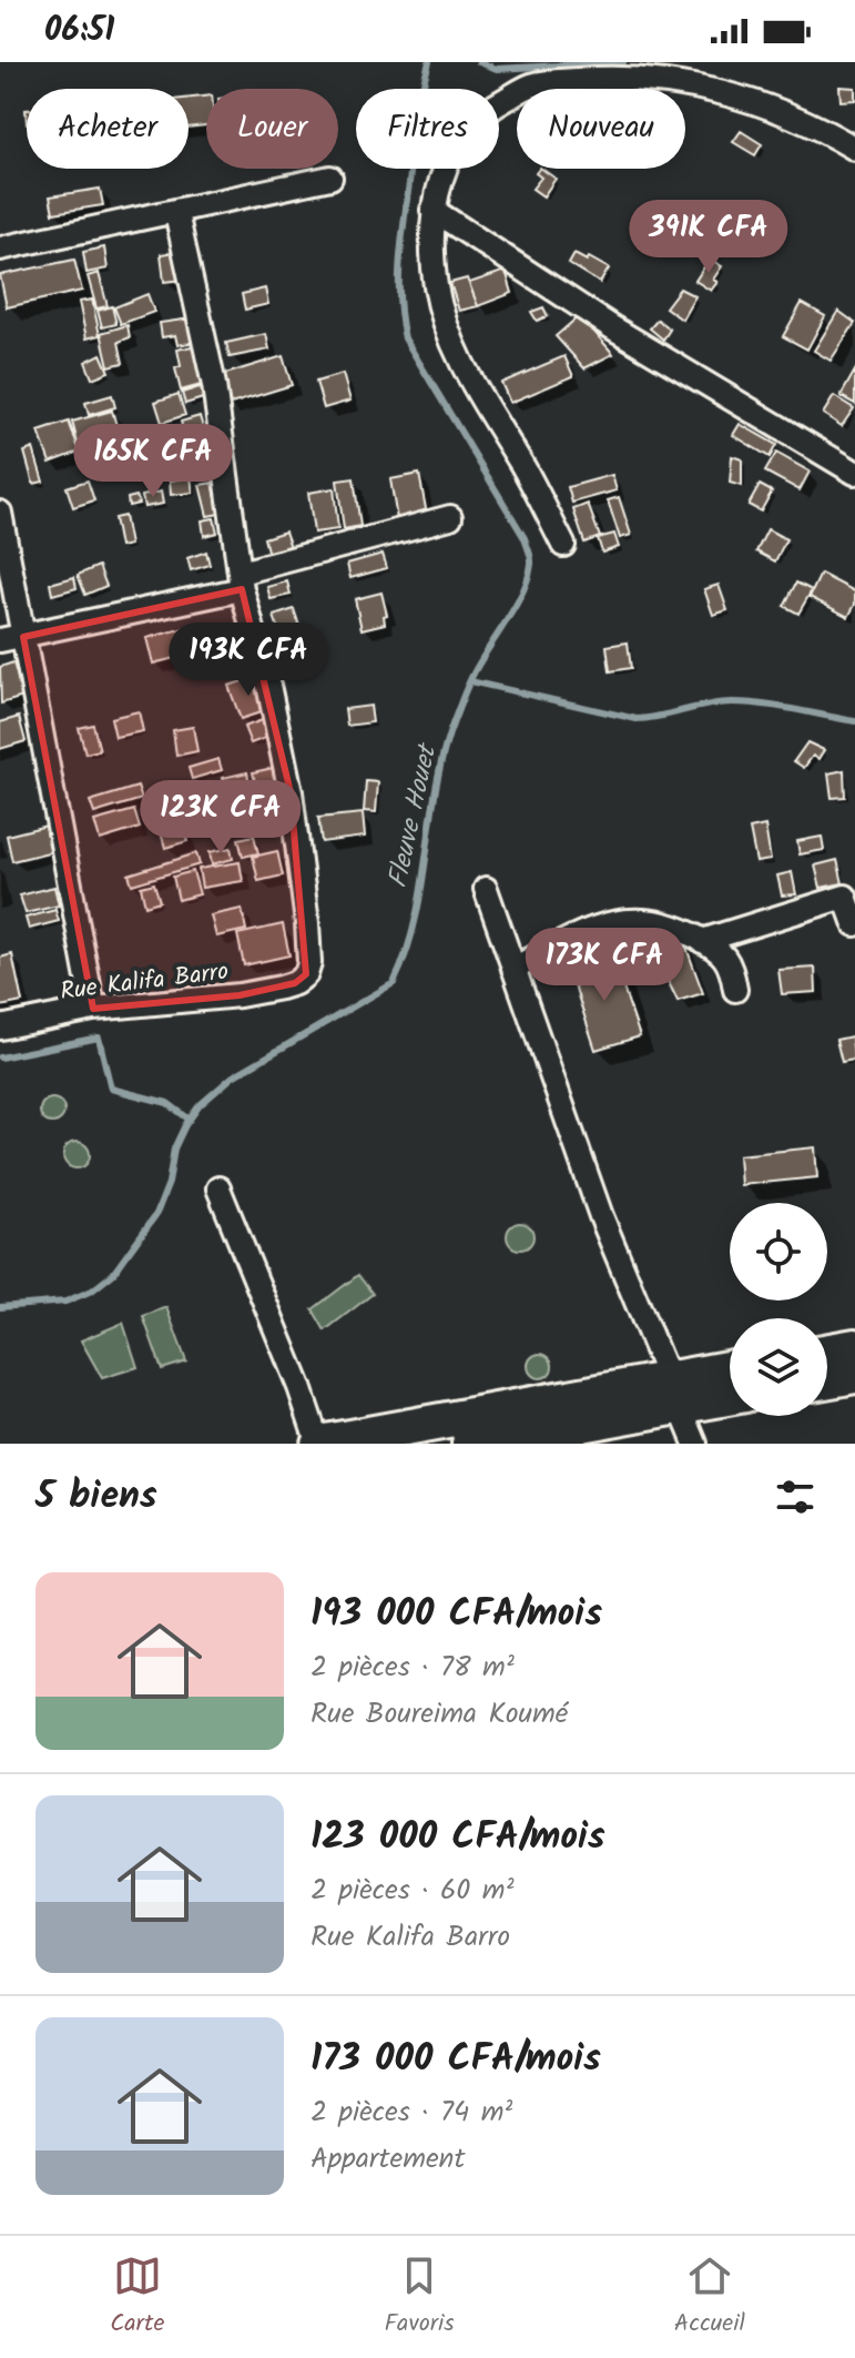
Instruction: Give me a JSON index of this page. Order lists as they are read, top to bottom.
{
  "streets": {
    "street": ["Rue Kalifa Barro"]
  },
  "water": ["Fleuve Houet"],
  "page": {
    "status": "06:51",
    "chip": [
      "Acheter",
      "Louer",
      "Filtres",
      "Nouveau"
    ],
    "price": [
      "391K CFA",
      "165K CFA",
      "193K CFA",
      "123K CFA",
      "173K CFA"
    ],
    "heading": "5 biens",
    "list": [
      {
        "name": "193 000 CFA/mois",
        "note": "2 pièces · 78 m² · Rue Boureima Koumé"
      },
      {
        "name": "123 000 CFA/mois",
        "note": "2 pièces · 60 m² · Rue Kalifa Barro"
      },
      {
        "name": "173 000 CFA/mois",
        "note": "2 pièces · 74 m² · Appartement"
      }
    ],
    "tabs": ["Carte", "Favoris", "Accueil"]
  }
}
